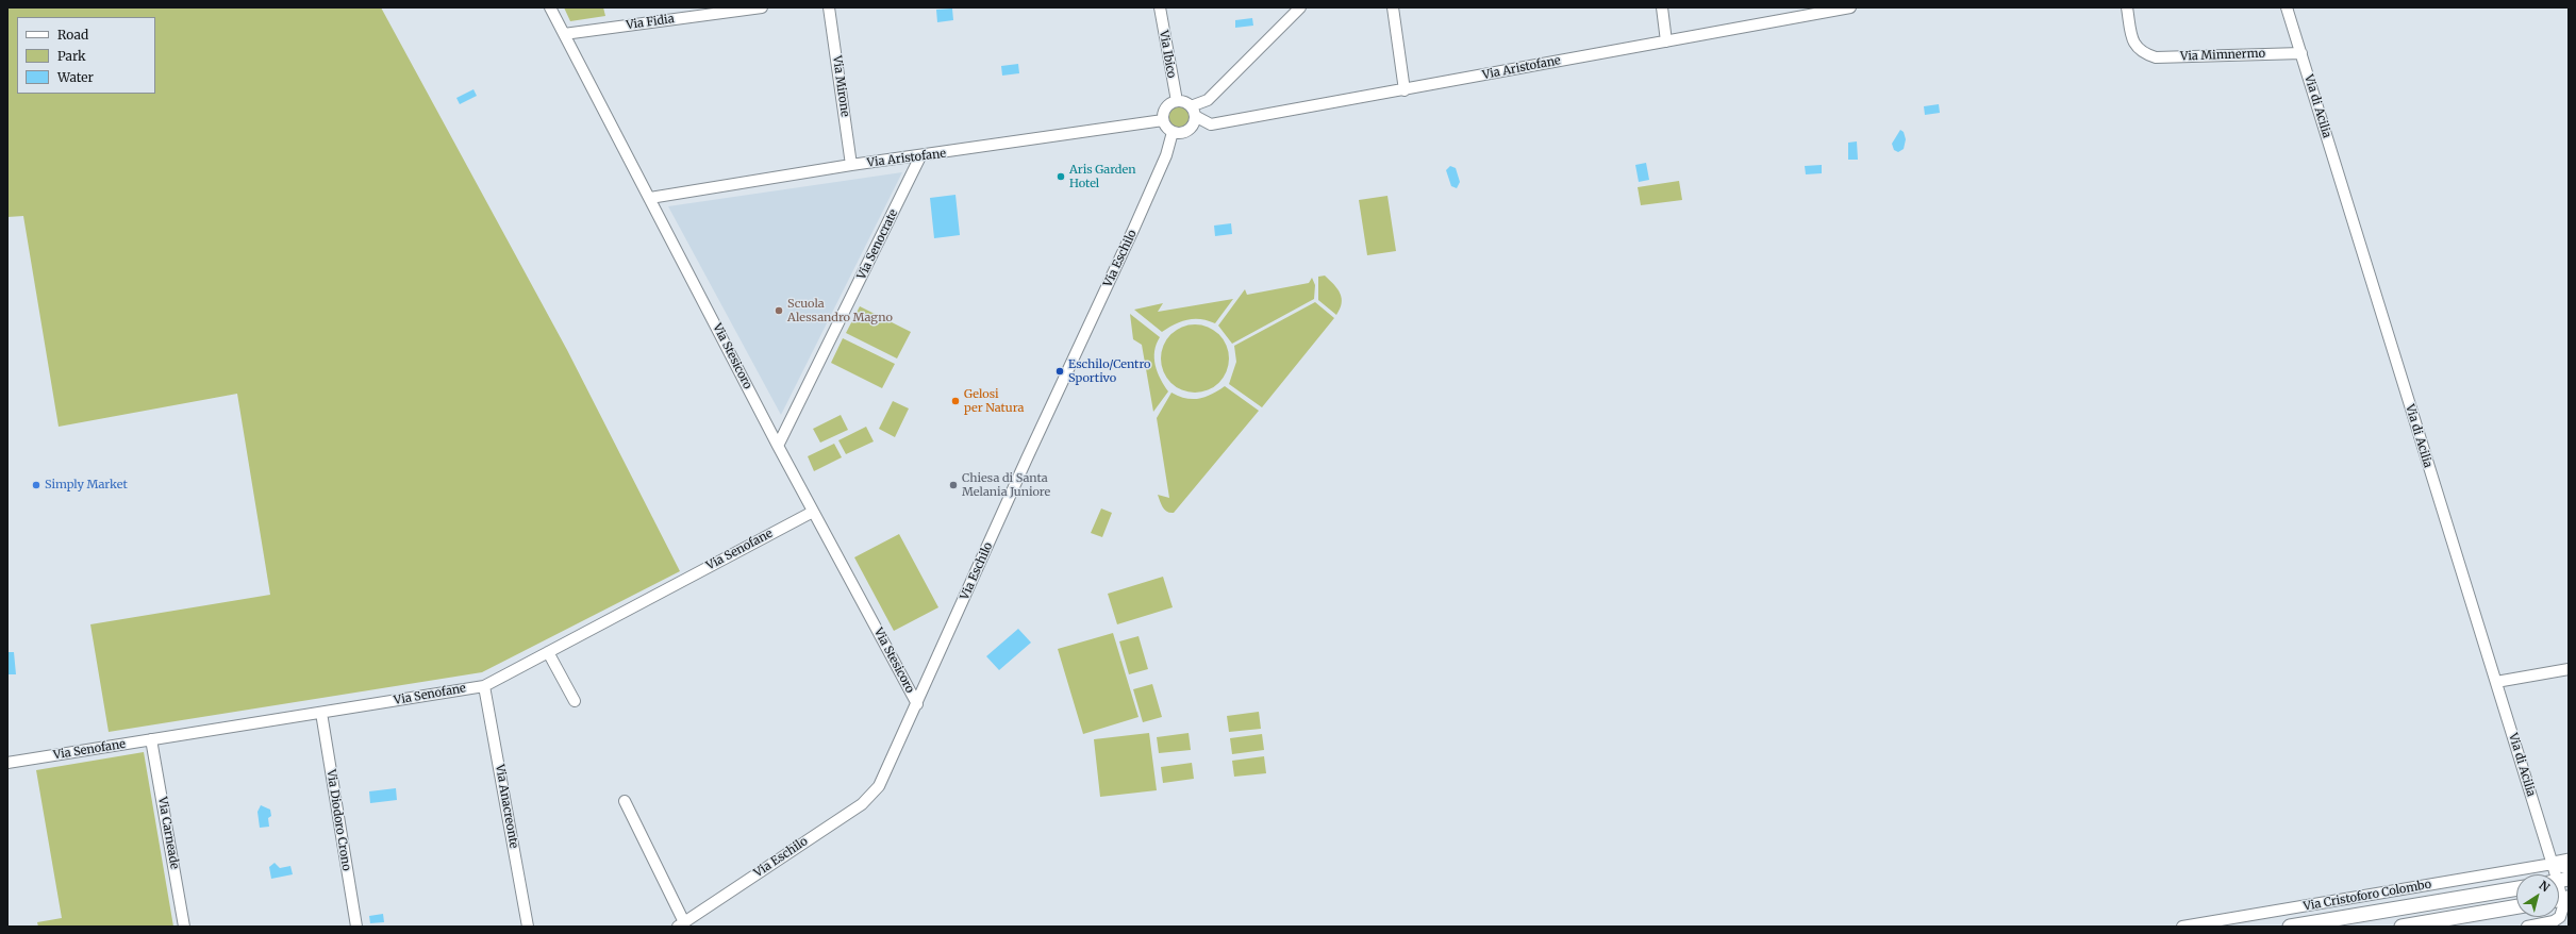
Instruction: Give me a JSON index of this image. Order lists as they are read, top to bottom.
{
  "streets": {
    "main road": ["Via Cristoforo Colombo"],
    "street": [
      "Via Fidia",
      "Via Ibico",
      "Via Mimnermo",
      "Via Aristofane",
      "Via Mirone",
      "Via di Acilia",
      "Via Senocrate",
      "Via Eschilo",
      "Via Stesicoro",
      "Via Senofane",
      "Via Anacreonte",
      "Via Diodoro Crono",
      "Via Carneade"
    ]
  },
  "crossings": [
    ["Via Fidia", "Via Stesicoro"],
    ["Via Ibico", "Via Aristofane"],
    ["Via Ibico", "Via Eschilo"],
    ["Via Mimnermo", "Via di Acilia"],
    ["Via Aristofane", "Via Mirone"],
    ["Via Aristofane", "Via Senocrate"],
    ["Via Aristofane", "Via Eschilo"],
    ["Via Aristofane", "Via Stesicoro"],
    ["Via di Acilia", "Via Cristoforo Colombo"],
    ["Via Senocrate", "Via Stesicoro"],
    ["Via Eschilo", "Via Stesicoro"],
    ["Via Stesicoro", "Via Senofane"],
    ["Via Senofane", "Via Anacreonte"],
    ["Via Senofane", "Via Diodoro Crono"],
    ["Via Senofane", "Via Carneade"]
  ],
  "places": [
    "Aris Garden Hotel",
    "Scuola Alessandro Magno",
    "Eschilo/Centro Sportivo",
    "Gelosi per Natura",
    "Simply Market",
    "Chiesa di Santa Melania Juniore"
  ],
  "legend": ["Road", "Park", "Water"],
  "north": "top right"
}
